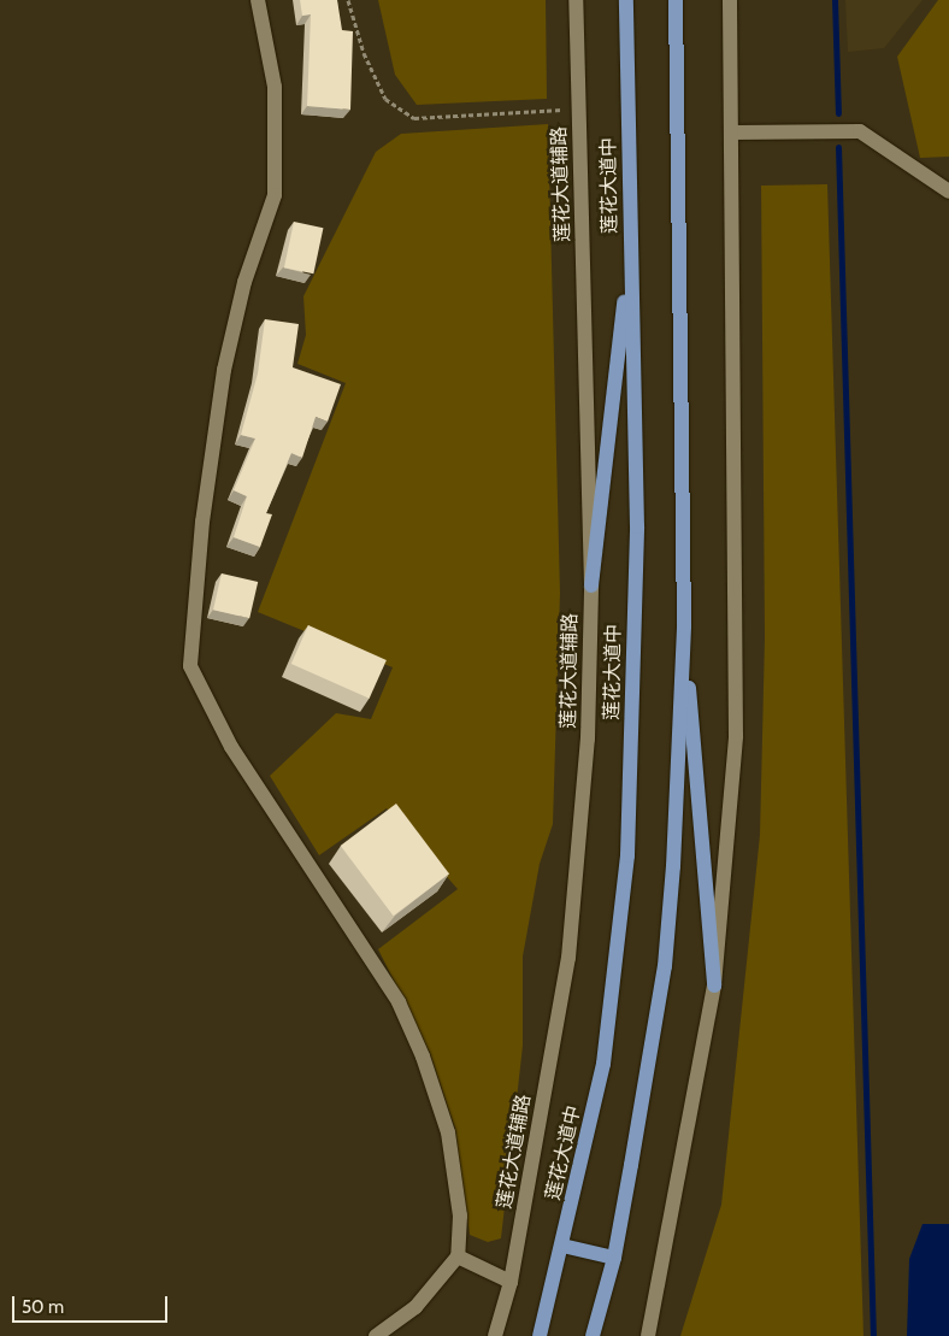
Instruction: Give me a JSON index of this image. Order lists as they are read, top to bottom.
{
  "streets": {
    "main road": ["莲花大道中"],
    "street": ["莲花大道辅路"]
  },
  "scale_bar": "50 m"
}
